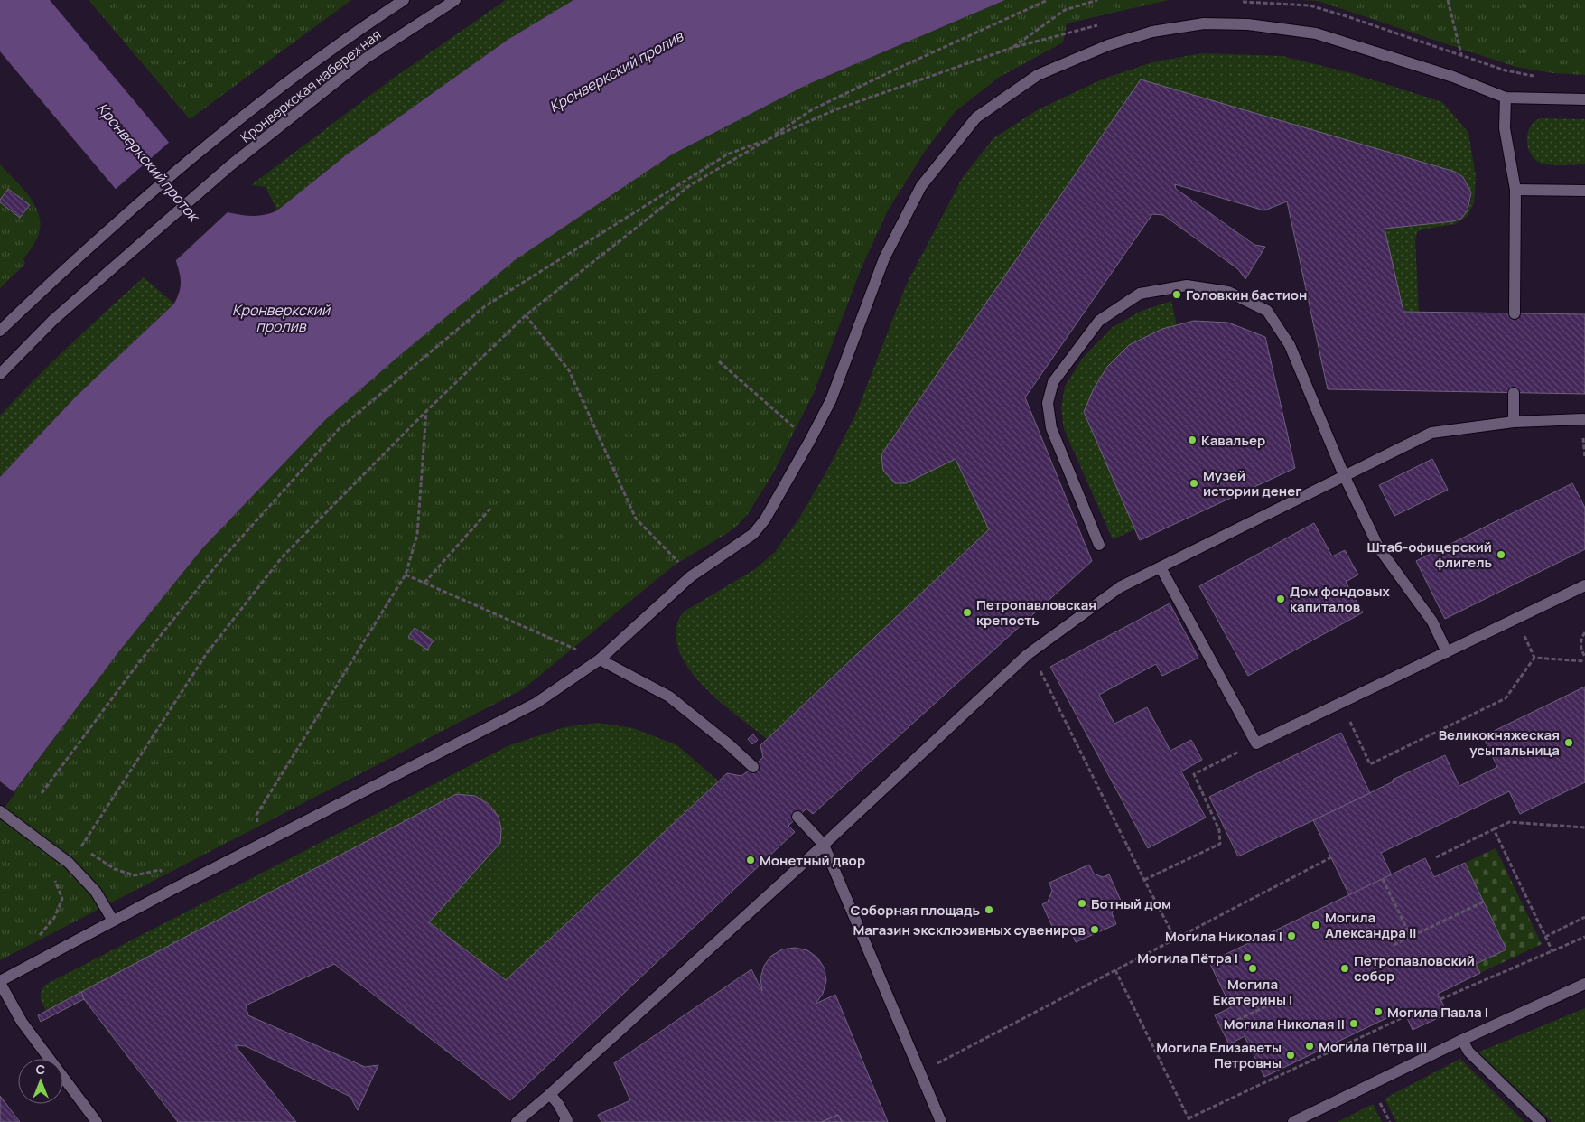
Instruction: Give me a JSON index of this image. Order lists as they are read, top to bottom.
{
  "streets": {
    "main road": ["Кронверкская набережная"]
  },
  "water": ["Кронверкский пролив", "Кронверкский проток"],
  "places": [
    "Головкин бастион",
    "Кавальер",
    "Музей истории денег",
    "Штаб-офицерский флигель",
    "Дом фондовых капиталов",
    "Петропавловская крепость",
    "Великокняжеская усыпальница",
    "Монетный двор",
    "Ботный дом",
    "Соборная площадь",
    "Могила Александра II",
    "Магазин эксклюзивных сувениров",
    "Могила Николая I",
    "Могила Пётра I",
    "Могила Екатерины I",
    "Петропавловский собор",
    "Могила Павла I",
    "Могила Николая II",
    "Могила Пётра III",
    "Могила Елизаветы Петровны"
  ],
  "north": "top"
}
